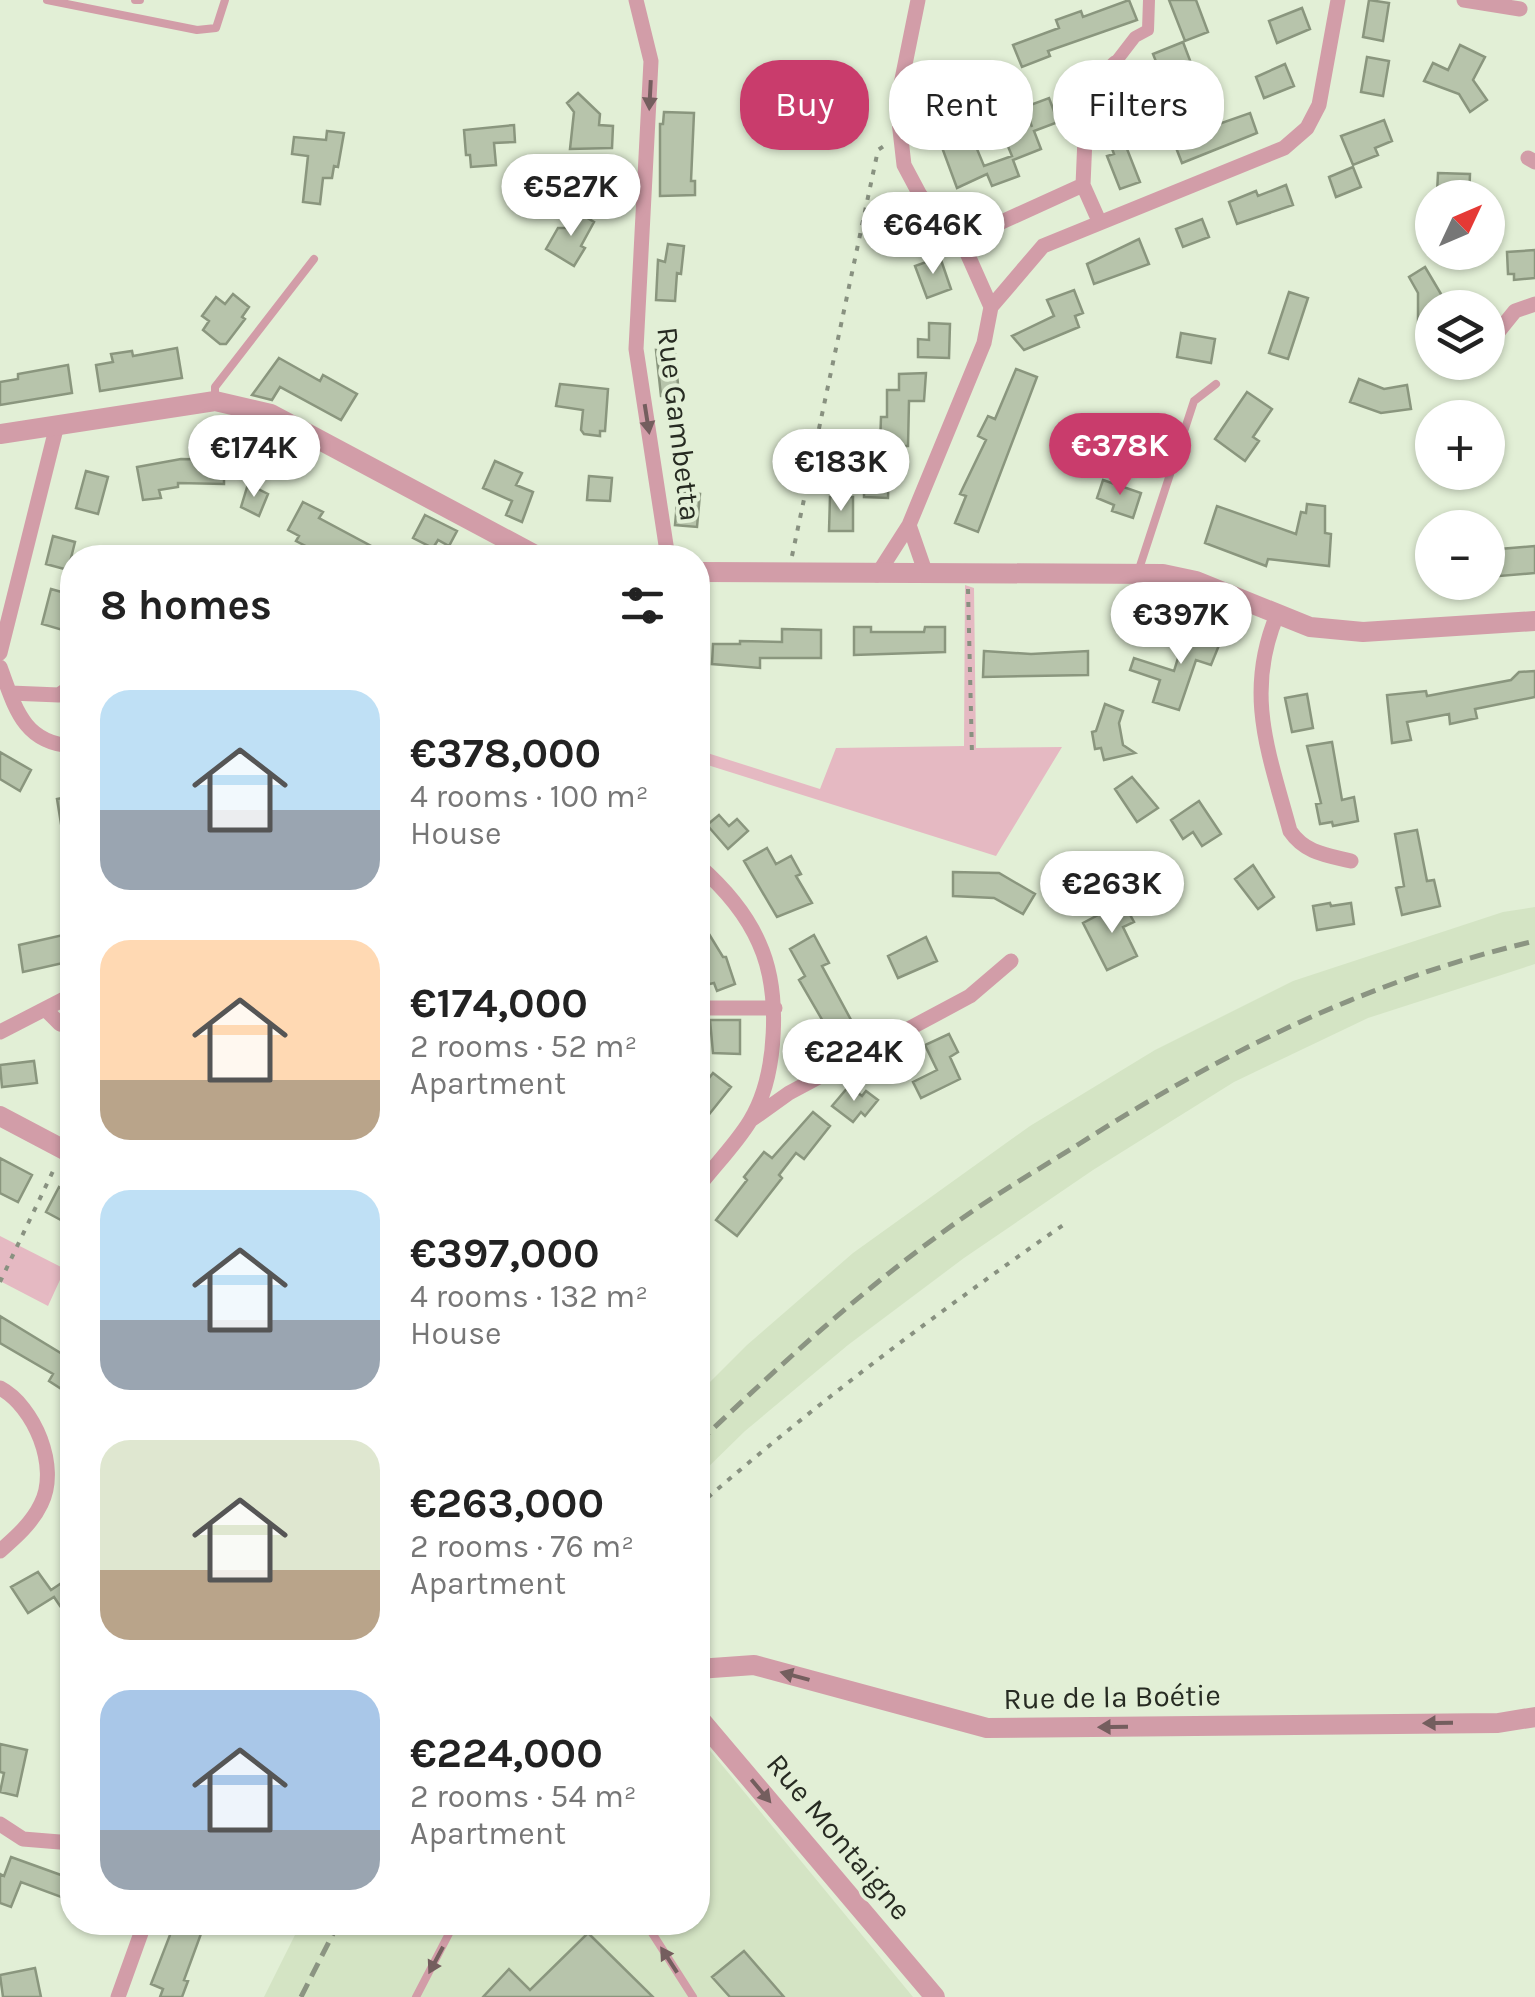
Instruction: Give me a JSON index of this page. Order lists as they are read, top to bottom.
{
  "streets": {
    "street": ["Rue Gambetta", "Rue de la Boétie", "Rue Montaigne"]
  },
  "one_way": ["Rue Gambetta", "Rue de la Boétie", "Rue Montaigne"],
  "north": "top right",
  "page": {
    "chip": ["Buy", "Rent", "Filters"],
    "price": [
      "€527K",
      "€646K",
      "€378K",
      "€174K",
      "€183K",
      "€397K",
      "€263K",
      "€224K"
    ],
    "map_buttons": ["+", "−"],
    "heading": "8 homes",
    "list": [
      {
        "name": "€378,000",
        "note": "4 rooms · 100 m² · House"
      },
      {
        "name": "€174,000",
        "note": "2 rooms · 52 m² · Apartment"
      },
      {
        "name": "€397,000",
        "note": "4 rooms · 132 m² · House"
      },
      {
        "name": "€263,000",
        "note": "2 rooms · 76 m² · Apartment"
      },
      {
        "name": "€224,000",
        "note": "2 rooms · 54 m² · Apartment"
      }
    ]
  }
}
